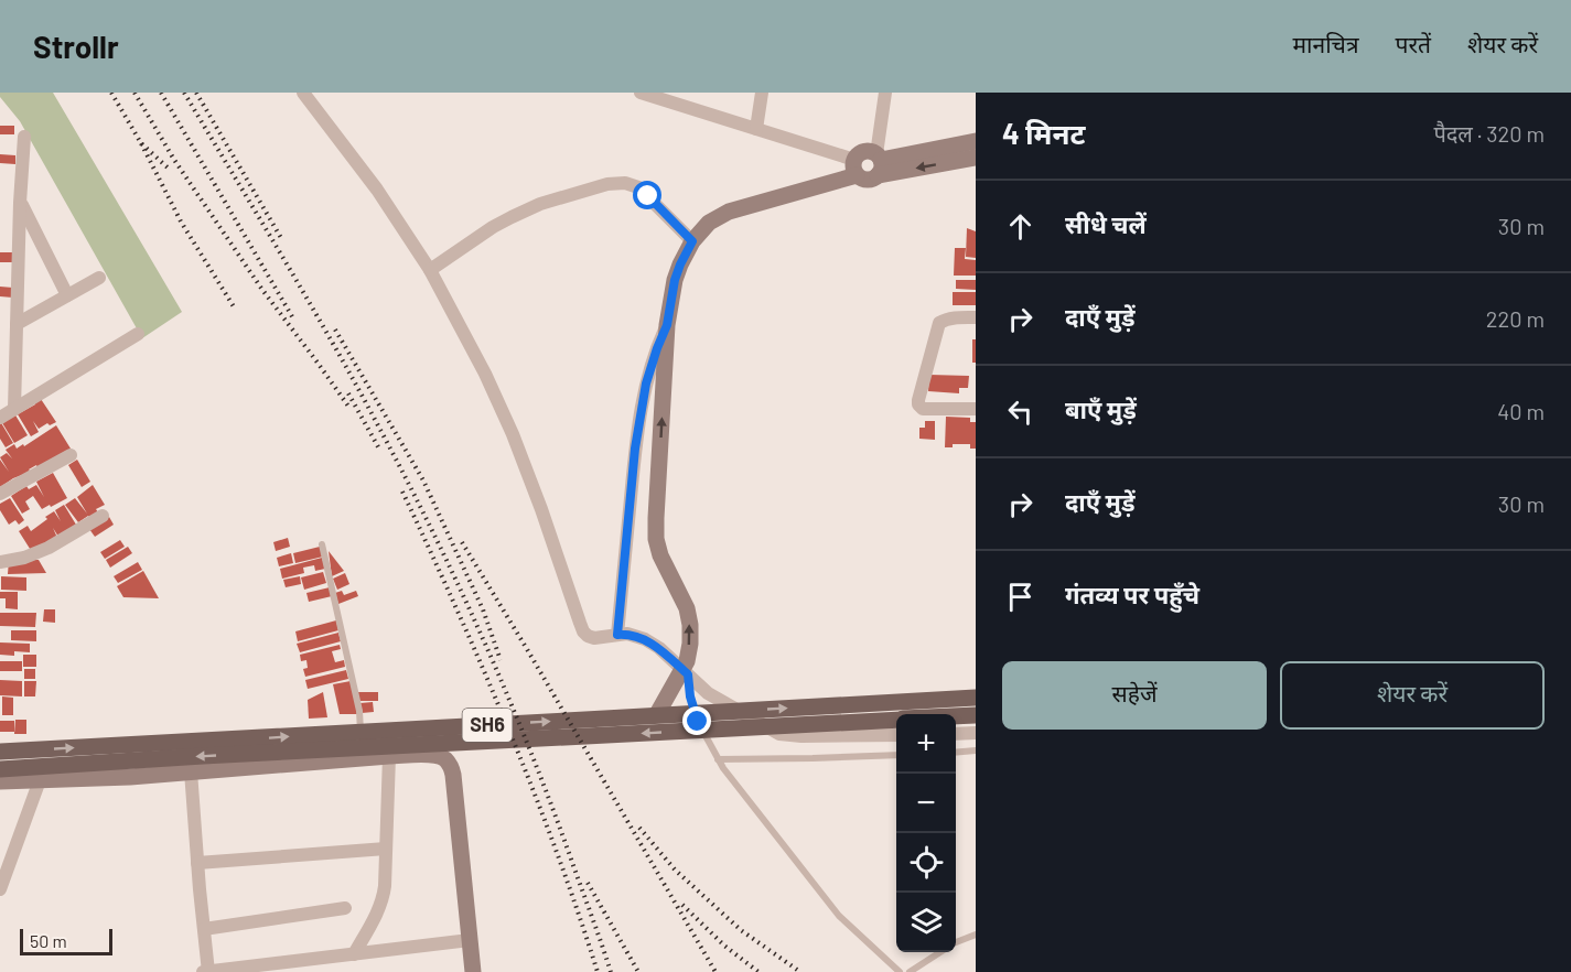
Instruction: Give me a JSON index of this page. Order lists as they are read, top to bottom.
{
  "streets": {
    "main road": ["SH6"]
  },
  "scale_bar": "50 m",
  "page": {
    "header": "Strollr",
    "nav": ["मानचित्र", "परतें", "शेयर करें"],
    "heading": ["4 मिनट", "पैदल · 320 m"],
    "list": [
      ["सीधे चलें", "30 m"],
      ["दाएँ मुड़ें", "220 m"],
      ["बाएँ मुड़ें", "40 m"],
      ["दाएँ मुड़ें", "30 m"],
      "गंतव्य पर पहुँचे"
    ],
    "buttons": ["सहेजें", "शेयर करें"],
    "map_buttons": ["+", "−"],
    "scale": "50 m"
  }
}
